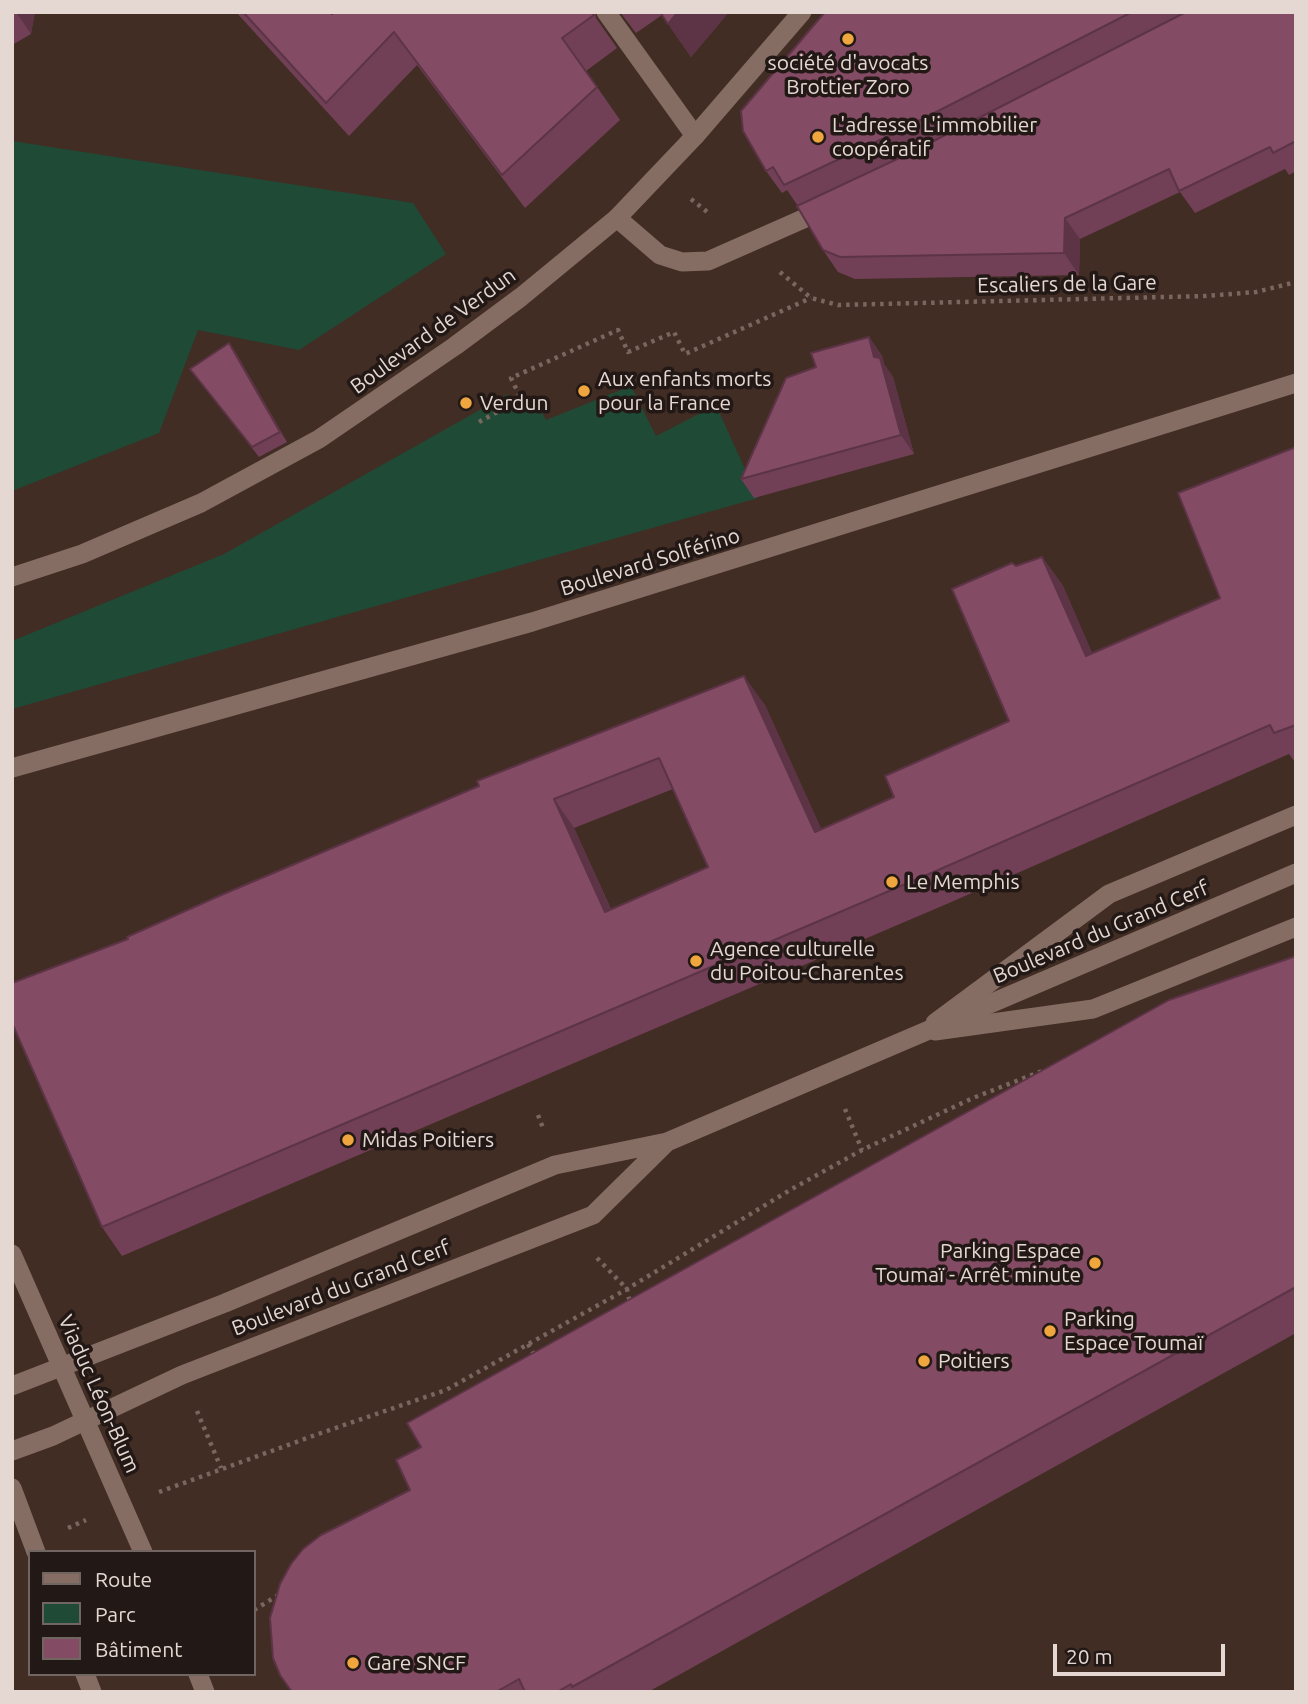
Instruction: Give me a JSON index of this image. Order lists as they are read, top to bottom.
{
  "streets": {
    "street": [
      "Boulevard de Verdun",
      "Boulevard Solférino",
      "Boulevard du Grand Cerf",
      "Viaduc Léon-Blum"
    ],
    "path": ["Escaliers de la Gare"]
  },
  "places": [
    "société d'avocats Brottier Zoro",
    "L'adresse L'immobilier coopératif",
    "Aux enfants morts pour la France",
    "Verdun",
    "Le Memphis",
    "Agence culturelle du Poitou-Charentes",
    "Midas Poitiers",
    "Parking Espace Toumaï - Arrêt minute",
    "Parking Espace Toumaï",
    "Poitiers",
    "Gare SNCF"
  ],
  "legend": ["Route", "Parc", "Bâtiment"],
  "scale_bar": "20 m"
}
